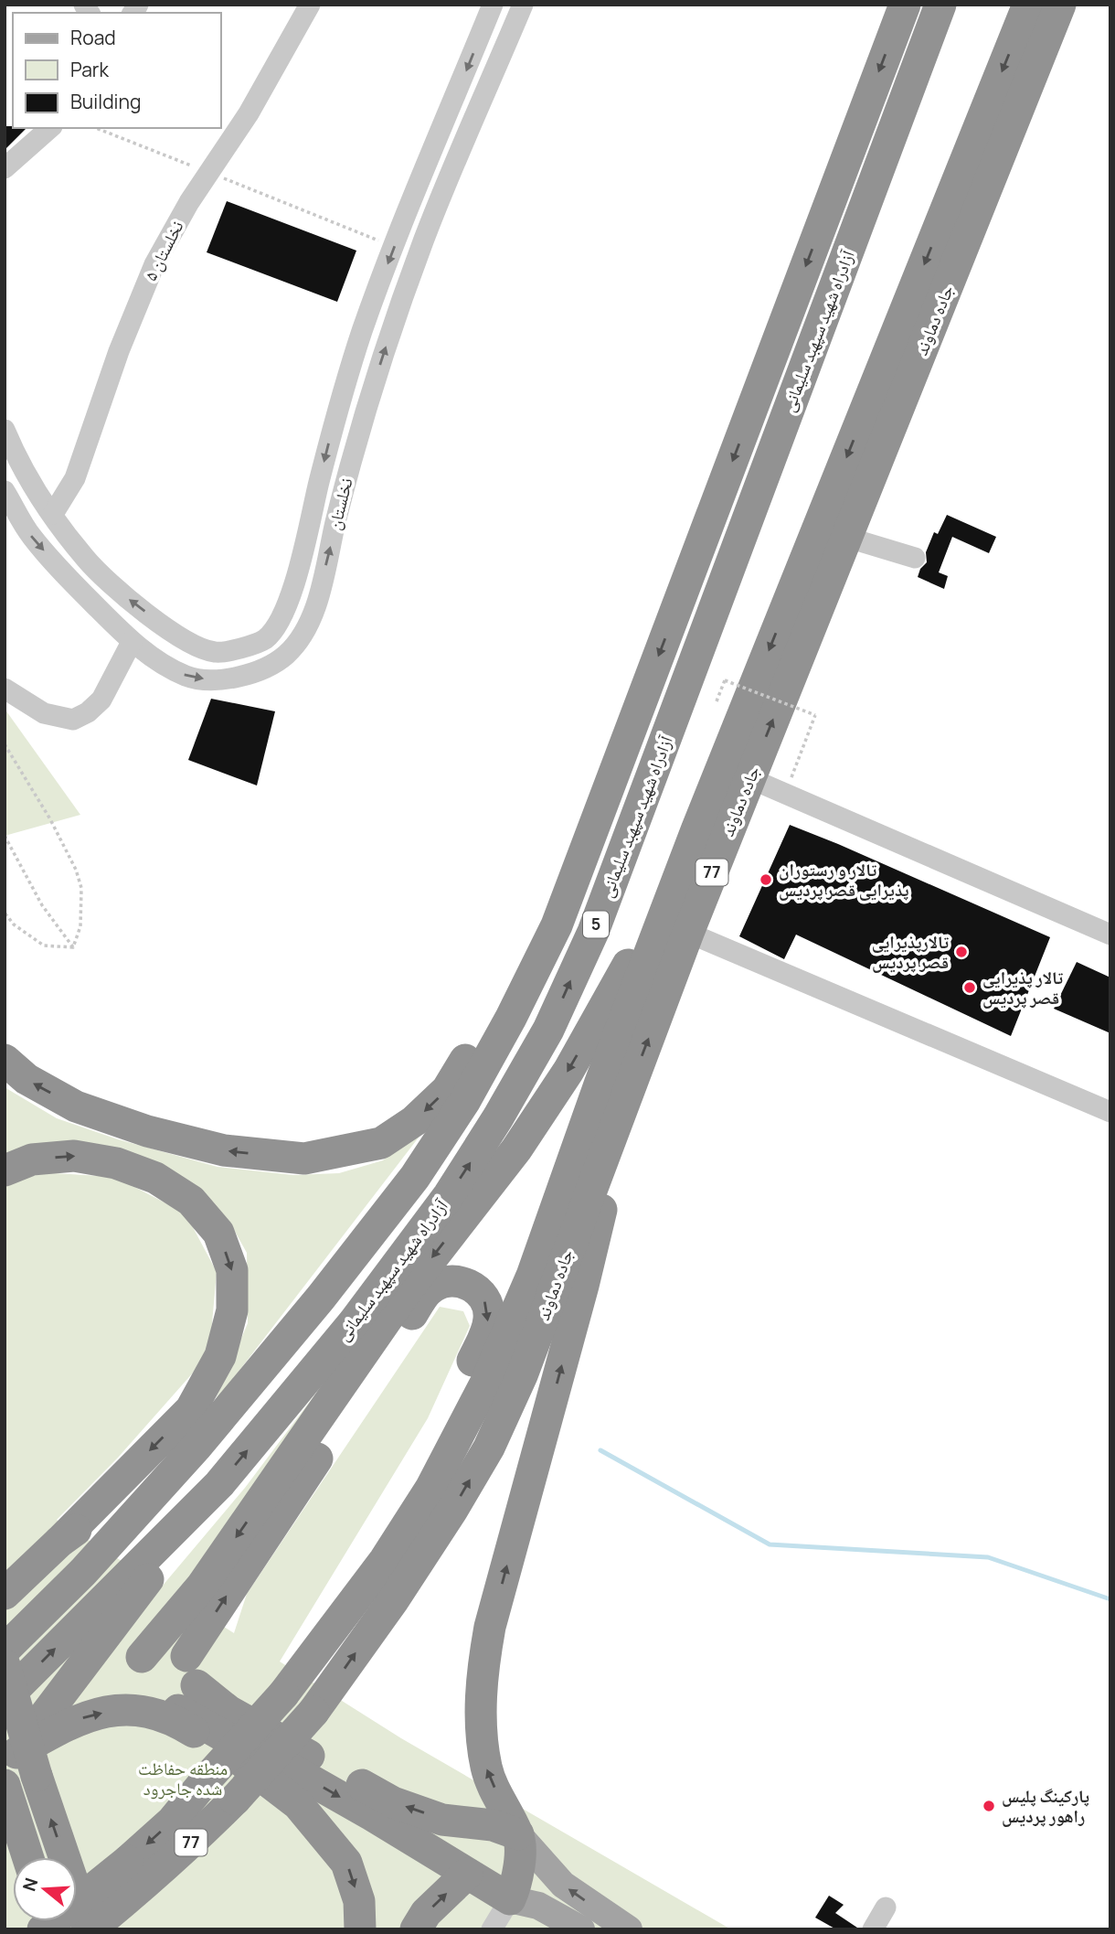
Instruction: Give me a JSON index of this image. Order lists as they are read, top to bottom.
{
  "streets": {
    "highway": [
      "جاده دماوند",
      "آزادراه شهید سپهبد سلیمانی",
      "77",
      "5"
    ],
    "street": ["نخلستان ۵", "نخلستان"]
  },
  "crossings": [
    ["نخلستان ۵", "نخلستان"],
    ["جاده دماوند", "77"]
  ],
  "parks": ["منطقه حفاظت شده جاجرود"],
  "places": [
    "تالار و رستوران پذیرایی قصر پردیس",
    "تالارپذیرایی قصر پردیس",
    "تالار پذیرایی قصر پردیس",
    "پارکینگ پلیس راهور پردیس"
  ],
  "legend": ["Road", "Park", "Building"],
  "north": "left"
}
